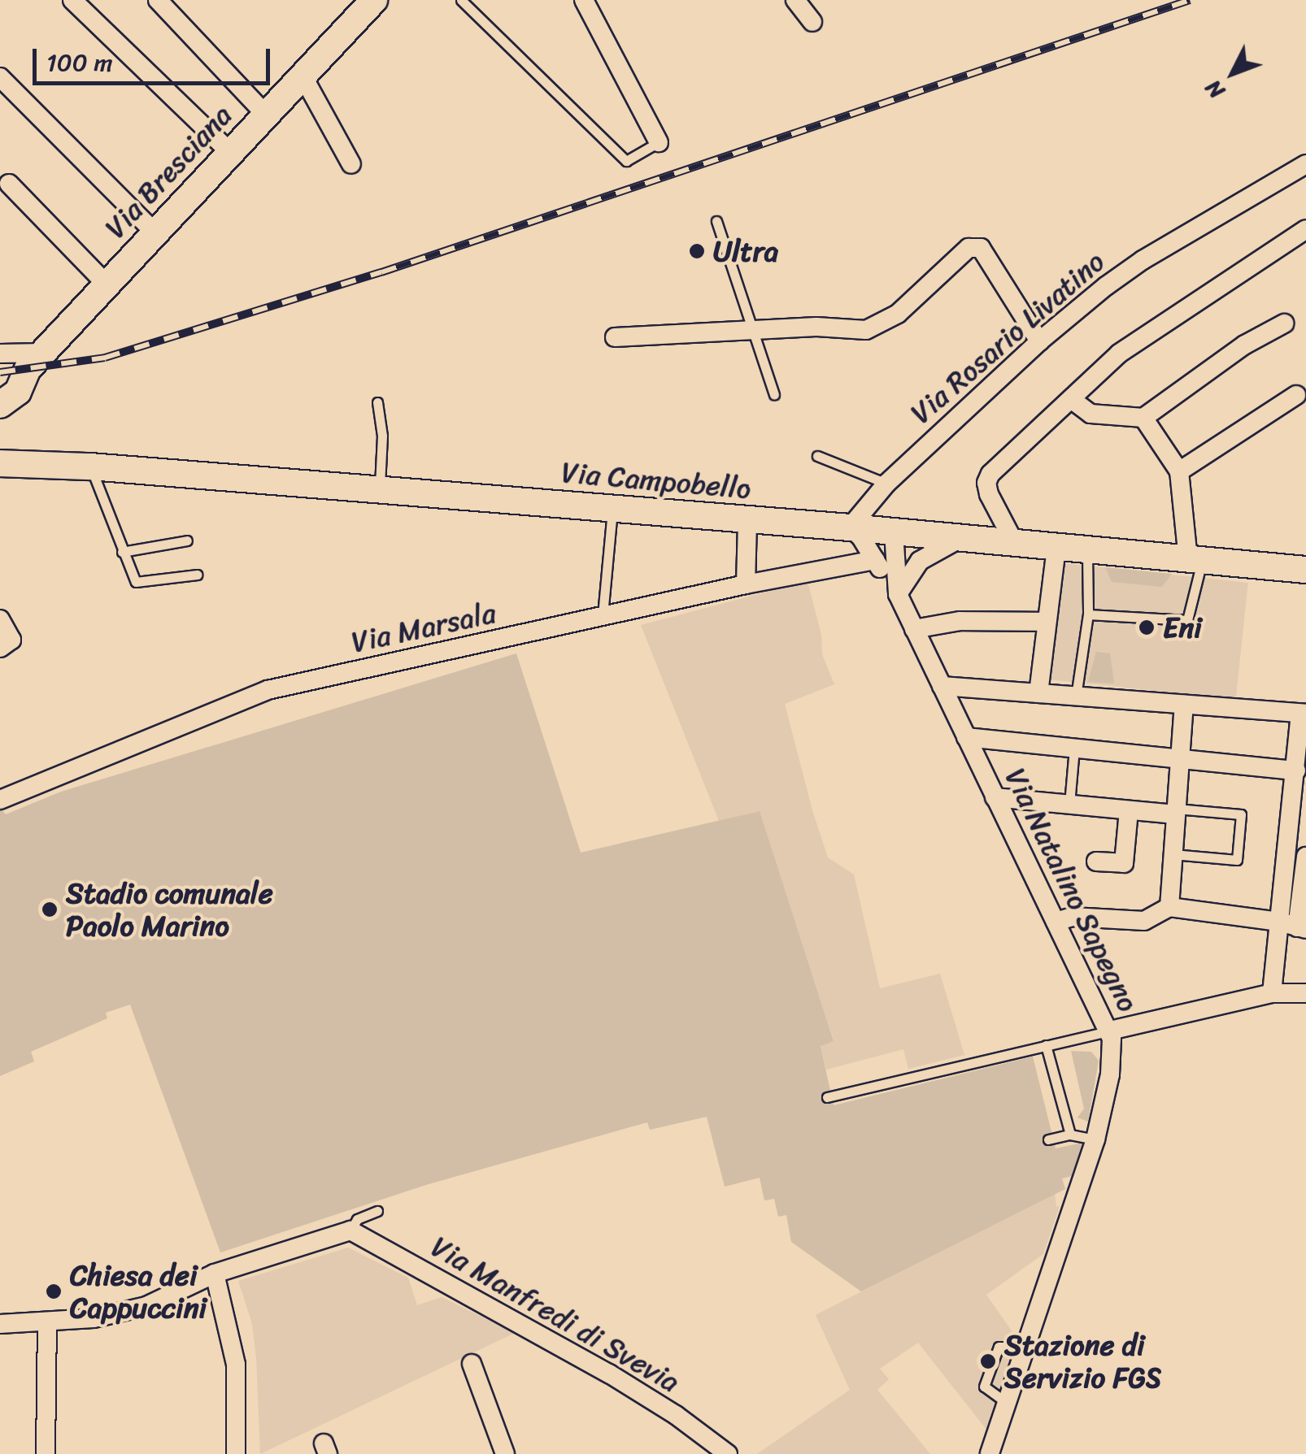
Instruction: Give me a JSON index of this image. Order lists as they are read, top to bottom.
{
  "streets": {
    "main road": ["Via Bresciana", "Via Campobello"],
    "street": [
      "Via Rosario Livatino",
      "Via Marsala",
      "Via Natalino Sapegno",
      "Via Manfredi di Svevia"
    ]
  },
  "crossings": [
    ["Via Rosario Livatino", "Via Campobello"],
    ["Via Rosario Livatino", "Via Natalino Sapegno"],
    ["Via Campobello", "Via Natalino Sapegno"],
    ["Via Marsala", "Via Natalino Sapegno"]
  ],
  "places": [
    "Ultra",
    "Eni",
    "Stadio comunale Paolo Marino",
    "Chiesa dei Cappuccini",
    "Stazione di Servizio FGS"
  ],
  "scale_bar": "100 m",
  "north": "bottom left"
}
